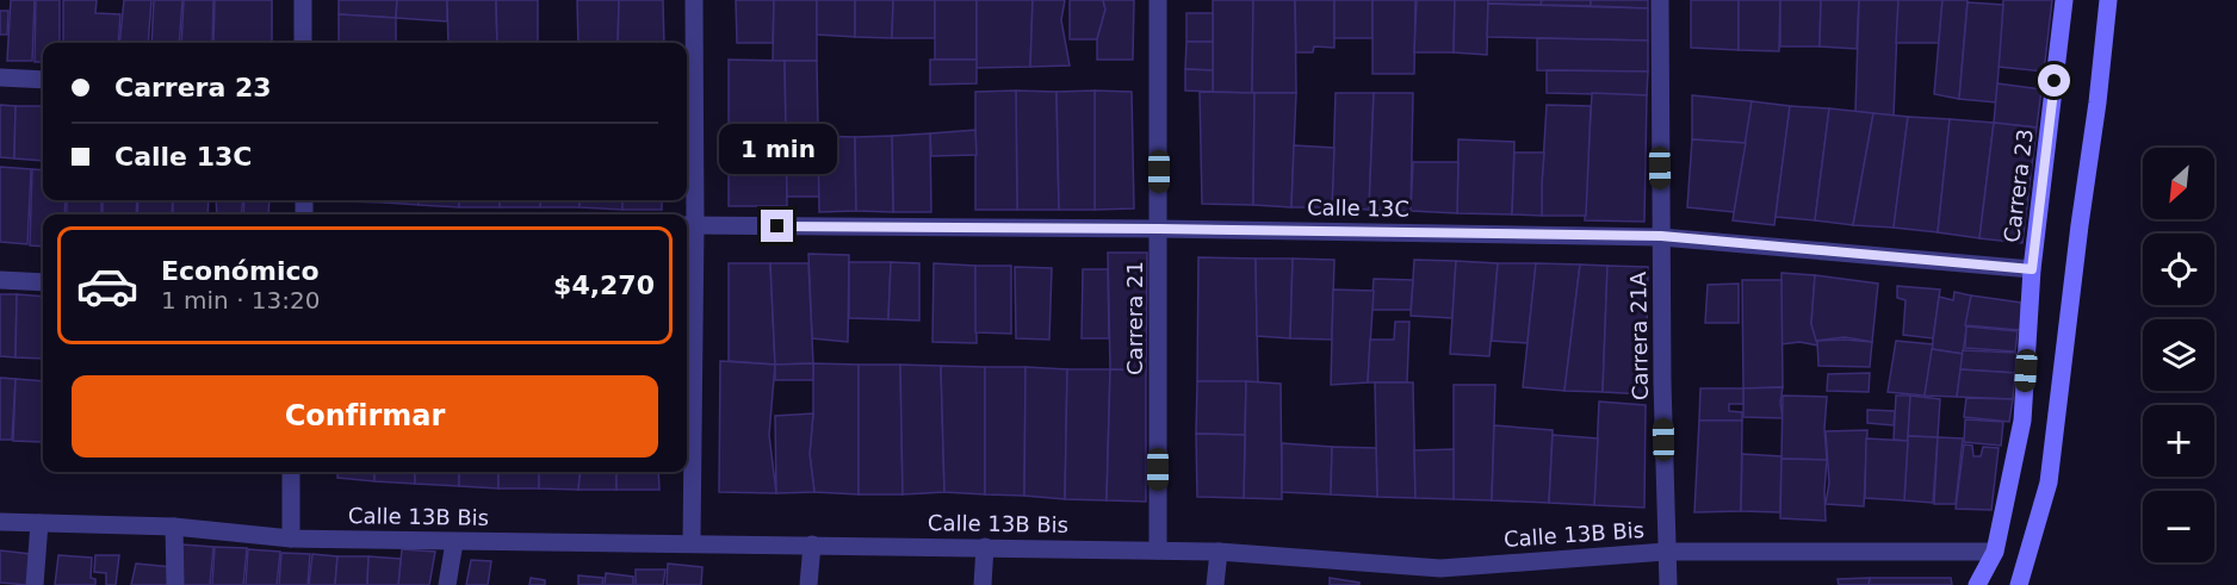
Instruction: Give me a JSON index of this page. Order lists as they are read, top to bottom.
{
  "streets": {
    "main road": ["Carrera 23"],
    "street": [
      "Calle 13C",
      "Carrera 21",
      "Carrera 21A",
      "Calle 13B Bis"
    ]
  },
  "crossings": [
    ["Carrera 23", "Calle 13C"],
    ["Carrera 23", "Calle 13B Bis"],
    ["Calle 13C", "Carrera 21"],
    ["Calle 13C", "Carrera 21A"],
    ["Carrera 21", "Calle 13B Bis"],
    ["Carrera 21A", "Calle 13B Bis"]
  ],
  "north": "bottom left",
  "page": {
    "banner": ["Carrera 23", "Calle 13C"],
    "bubble": "1 min",
    "map_buttons": ["+", "−"],
    "list": [
      {
        "name": "Económico",
        "note": "1 min · 13:20",
        "value": "$4,270"
      }
    ],
    "buttons": "Confirmar"
  }
}
